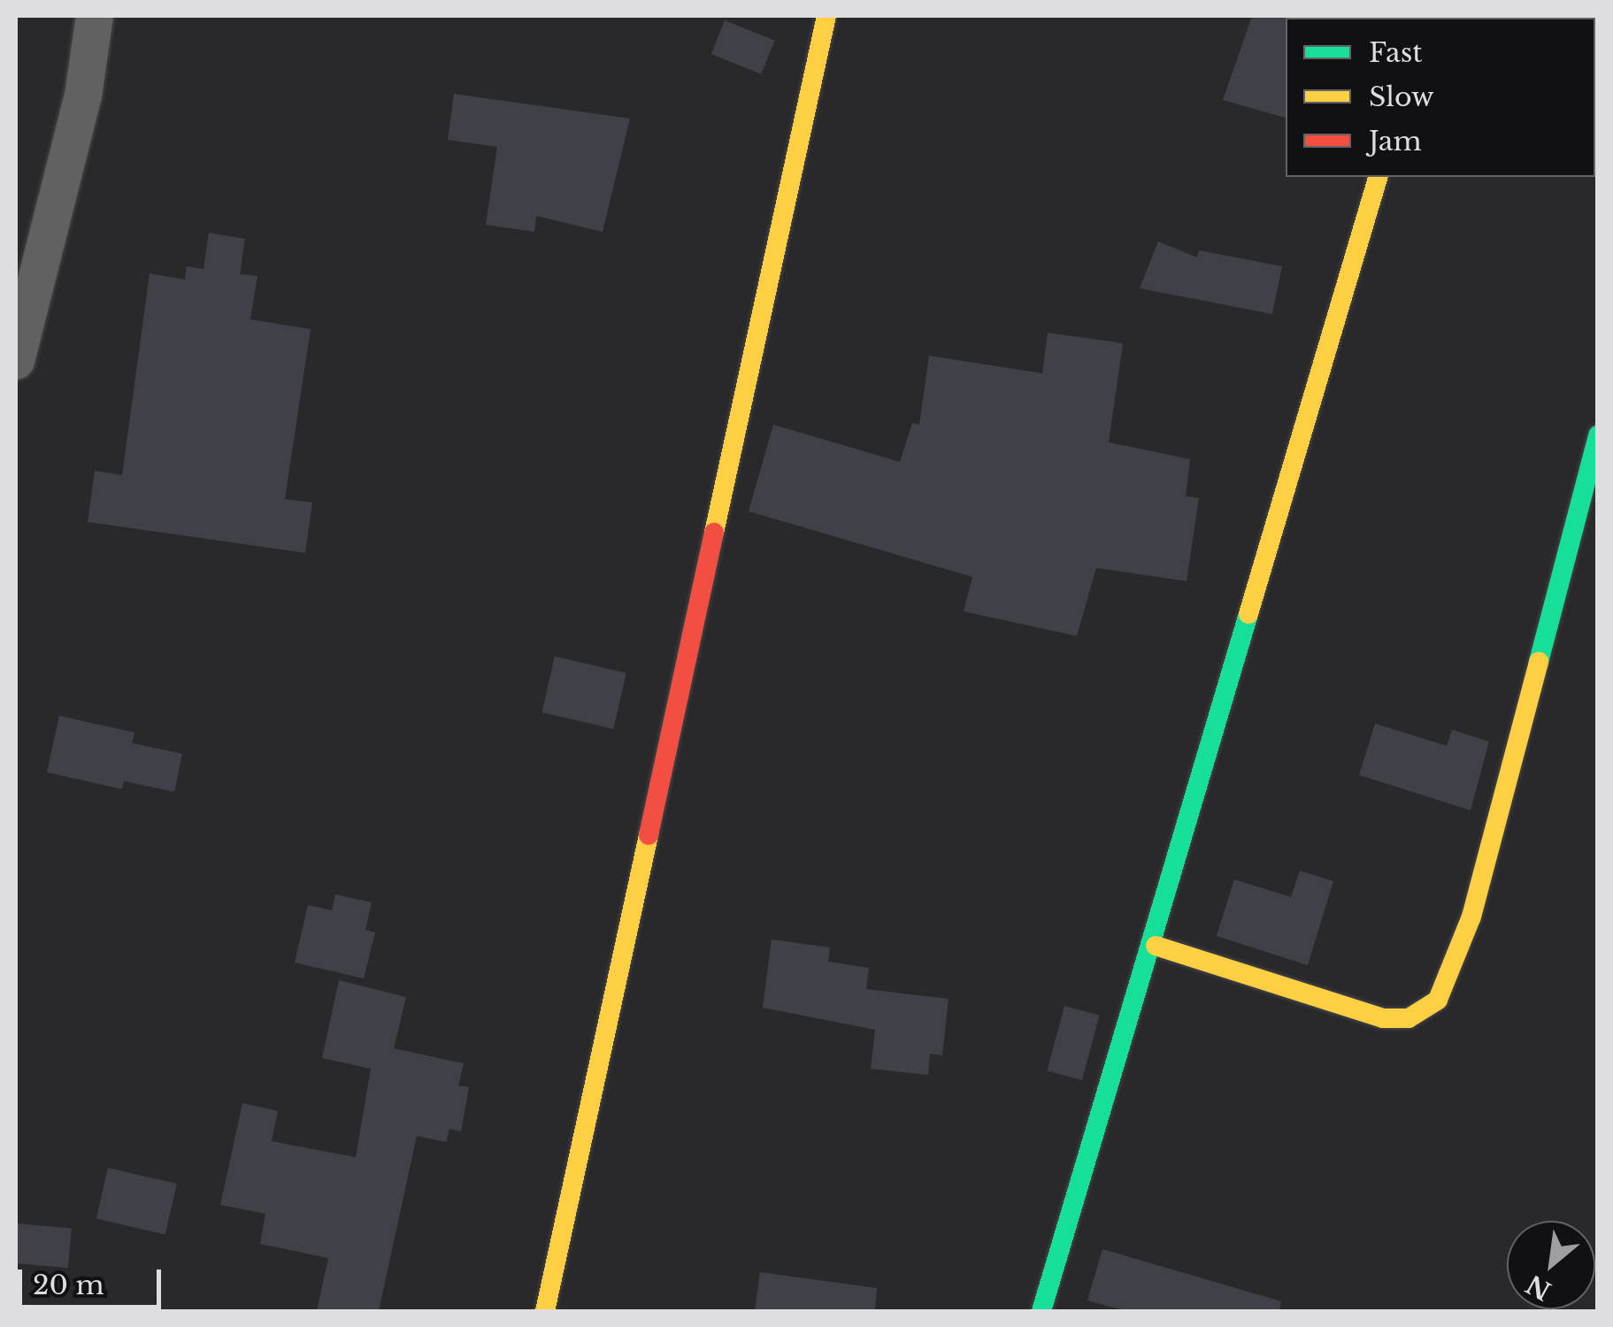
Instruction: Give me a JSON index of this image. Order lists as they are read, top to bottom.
{
  "legend": ["Fast", "Slow", "Jam"],
  "scale_bar": "20 m",
  "north": "bottom left"
}
